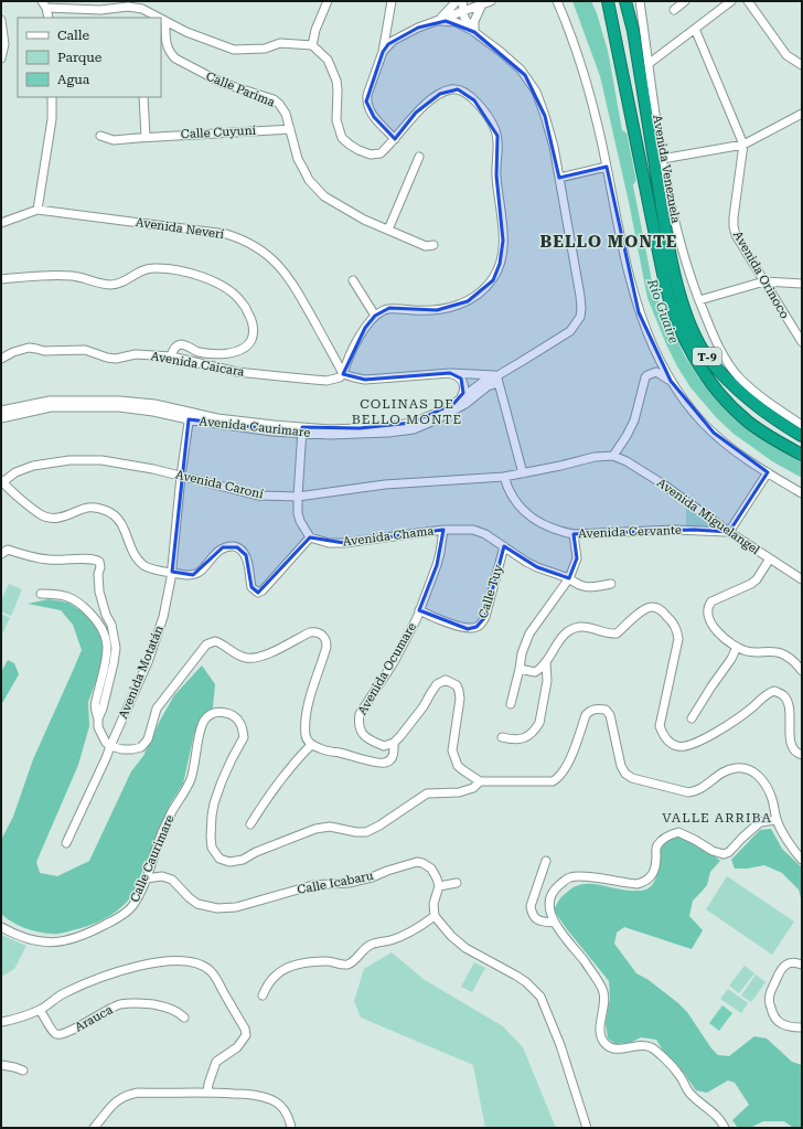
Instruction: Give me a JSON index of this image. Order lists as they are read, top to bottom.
{
  "streets": {
    "highway": ["T-9"],
    "street": [
      "Calle Parima",
      "Calle Cuyuní",
      "Avenida Venezuela",
      "Avenida Neverí",
      "Avenida Orinoco",
      "Avenida Caicara",
      "Avenida Caurimare",
      "Avenida Caroní",
      "Avenida Miguelangel",
      "Avenida Cervante",
      "Avenida Chama",
      "Calle Tuy",
      "Avenida Ocumare",
      "Avenida Motatán",
      "Calle Caurimare",
      "Calle Icabaru",
      "Arauca"
    ]
  },
  "crossings": [
    ["Calle Parima", "Calle Cuyuní"],
    ["Avenida Neverí", "Avenida Caicara"],
    ["Avenida Caurimare", "Avenida Motatán"],
    ["Avenida Caroní", "Avenida Miguelangel"],
    ["Avenida Caroní", "Avenida Cervante"],
    ["Avenida Caroní", "Avenida Motatán"],
    ["Avenida Miguelangel", "Avenida Cervante"],
    ["Avenida Chama", "Calle Tuy"],
    ["Avenida Chama", "Avenida Ocumare"],
    ["Calle Tuy", "Avenida Ocumare"],
    ["Calle Caurimare", "Calle Icabaru"]
  ],
  "districts": ["BELLO MONTE", "COLINAS DE BELLO MONTE", "VALLE ARRIBA"],
  "water": ["Río Guaire"],
  "legend": ["Calle", "Parque", "Agua"]
}
